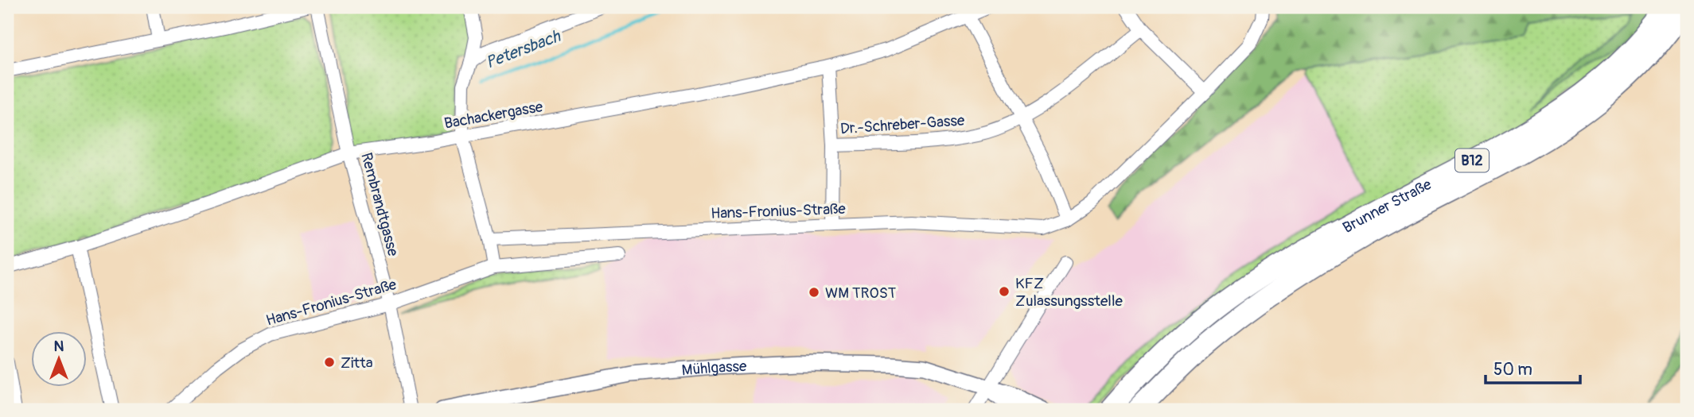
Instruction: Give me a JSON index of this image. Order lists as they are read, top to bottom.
{
  "streets": {
    "main road": ["B12", "Brunner Straße"],
    "street": [
      "Bachackergasse",
      "Dr.-Schreber-Gasse",
      "Rembrandtgasse",
      "Hans-Fronius-Straße",
      "Mühlgasse"
    ]
  },
  "crossings": [
    ["Bachackergasse", "Rembrandtgasse"],
    ["Rembrandtgasse", "Hans-Fronius-Straße"]
  ],
  "water": ["Petersbach"],
  "places": ["KFZ Zulassungsstelle", "WM TROST", "Zitta"],
  "scale_bar": "50 m",
  "north": "top"
}
